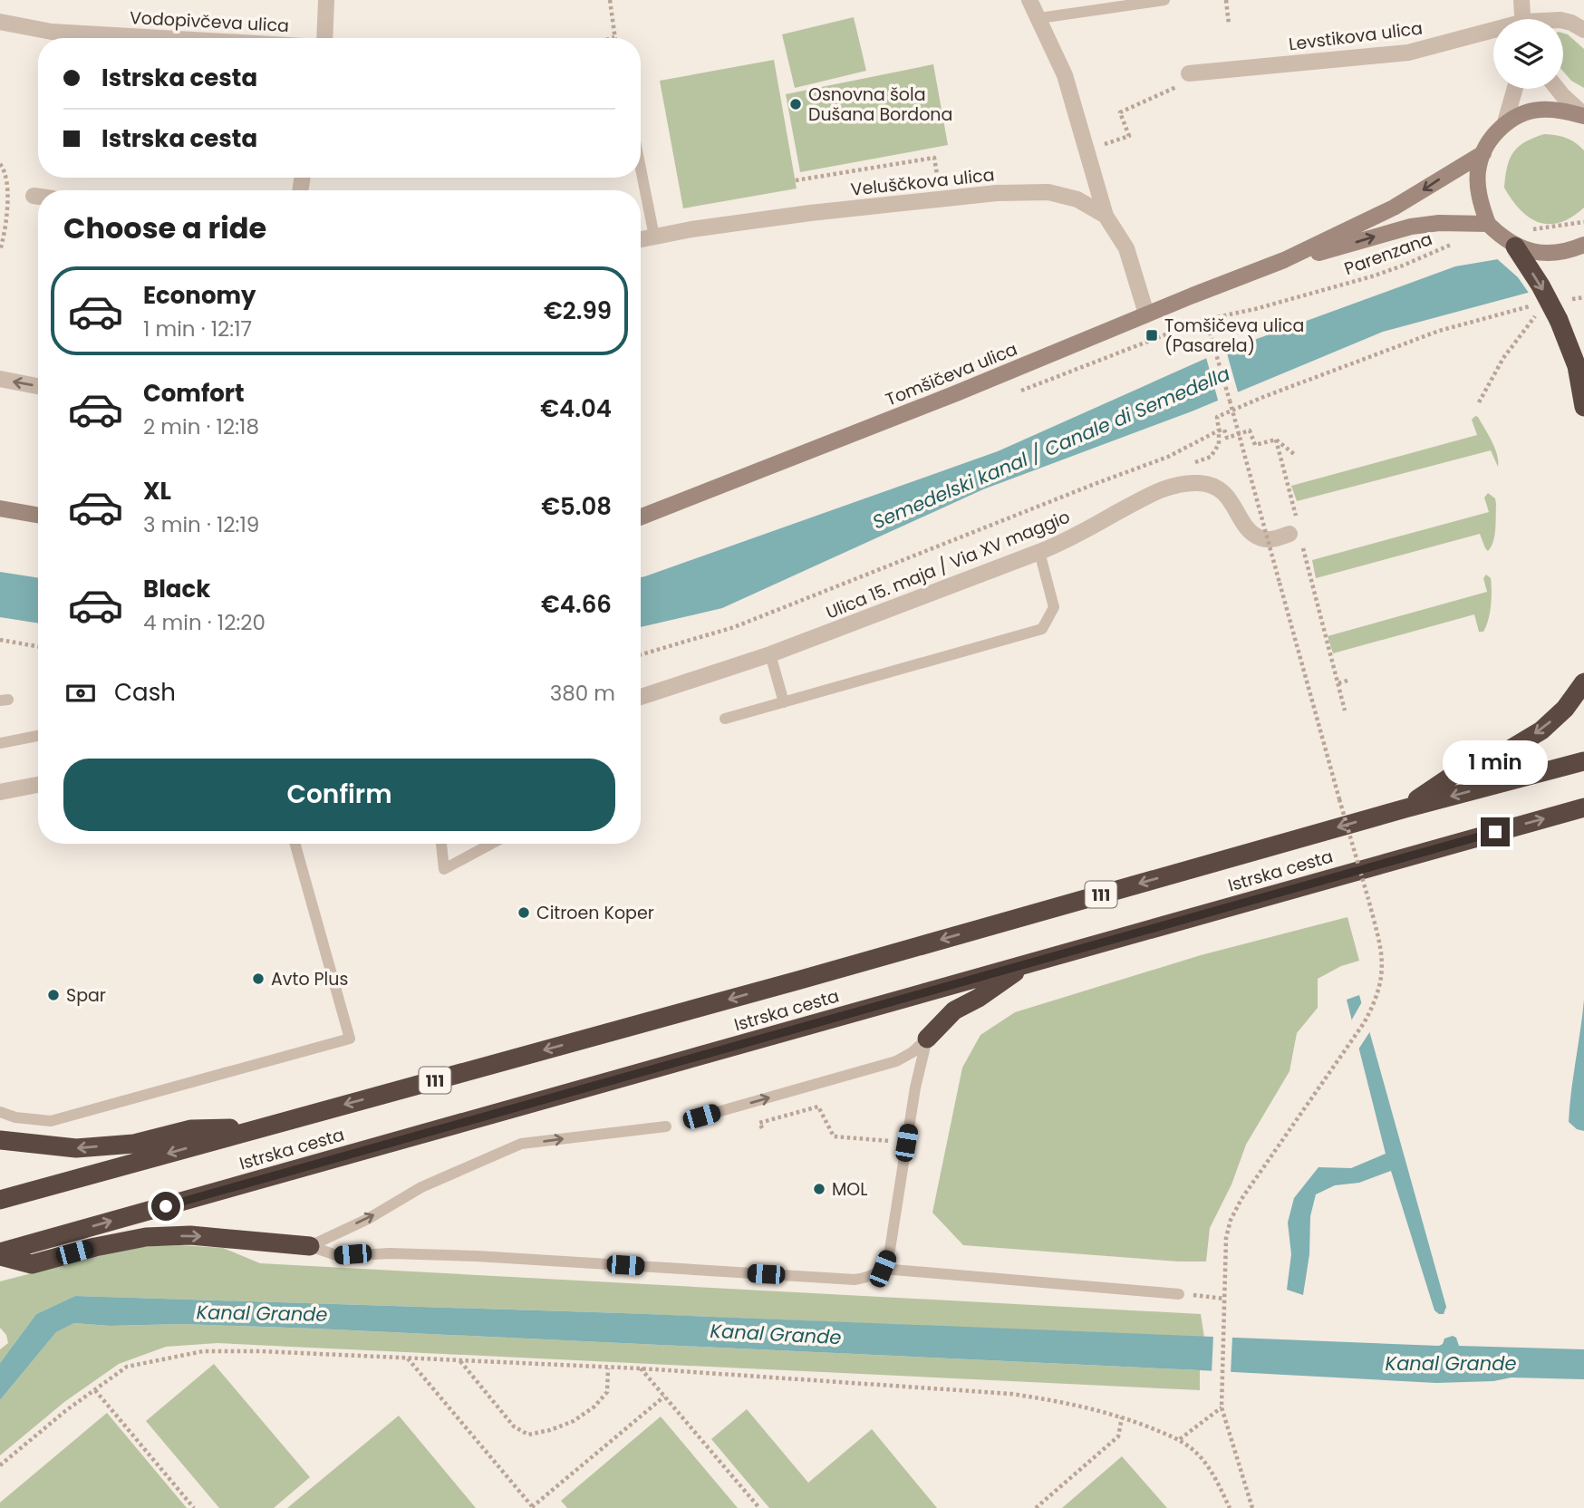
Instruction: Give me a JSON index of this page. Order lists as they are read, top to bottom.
{
  "streets": {
    "highway": ["Istrska cesta", "111"],
    "street": [
      "Vodopivčeva ulica",
      "Levstikova ulica",
      "Veluščkova ulica",
      "Tomšičeva ulica",
      "Ulica 15. maja / Via XV maggio"
    ],
    "path": ["Parenzana"]
  },
  "crossings": [
    ["Veluščkova ulica", "Tomšičeva ulica"]
  ],
  "water": ["Semedelski kanal / Canale di Semedella", "Kanal Grande"],
  "places": {
    "other": [
      "Osnovna šola Dušana Bordona",
      "Citroen Koper",
      "Avto Plus",
      "Spar",
      "MOL"
    ],
    "transit": ["Tomšičeva ulica (Pasarela)"]
  },
  "page": {
    "banner": ["Istrska cesta", "Istrska cesta"],
    "heading": "Choose a ride",
    "list": [
      {
        "name": "Economy",
        "note": "1 min · 12:17",
        "value": "€2.99"
      },
      {
        "name": "Comfort",
        "note": "2 min · 12:18",
        "value": "€4.04"
      },
      {
        "name": "XL",
        "note": "3 min · 12:19",
        "value": "€5.08"
      },
      {
        "name": "Black",
        "note": "4 min · 12:20",
        "value": "€4.66"
      }
    ],
    "pay": ["Cash", "380 m"],
    "bubble": "1 min",
    "buttons": "Confirm"
  }
}
